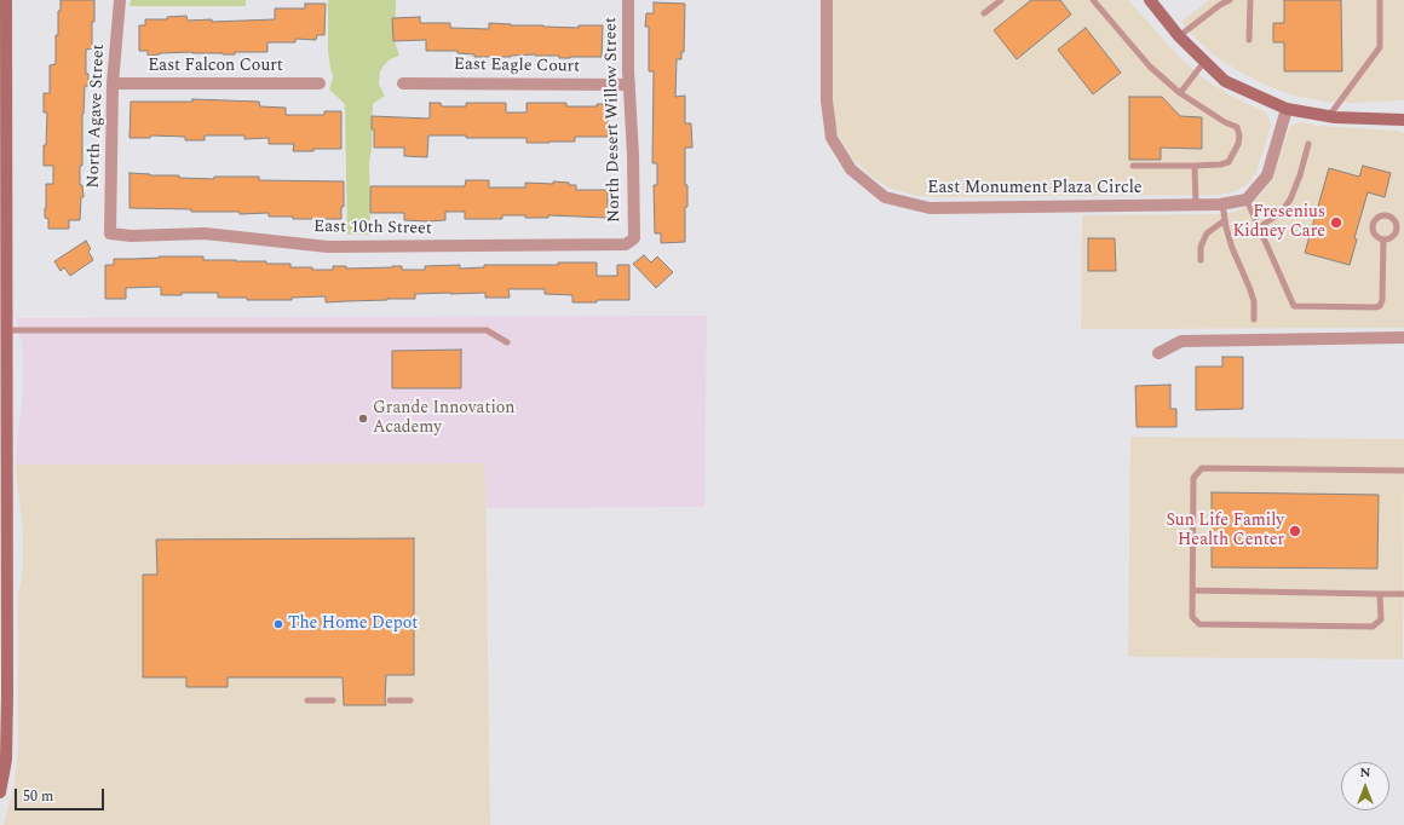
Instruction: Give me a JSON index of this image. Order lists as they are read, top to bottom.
{
  "streets": {
    "street": [
      "East Falcon Court",
      "East Eagle Court",
      "North Agave Street",
      "North Desert Willow Street",
      "East Monument Plaza Circle",
      "East 10th Street"
    ]
  },
  "crossings": [
    ["East Falcon Court", "North Agave Street"],
    ["East Eagle Court", "North Desert Willow Street"],
    ["North Agave Street", "East 10th Street"],
    ["North Desert Willow Street", "East 10th Street"]
  ],
  "places": [
    "Fresenius Kidney Care",
    "Grande Innovation Academy",
    "Sun Life Family Health Center",
    "The Home Depot"
  ],
  "scale_bar": "50 m",
  "north": "top"
}
